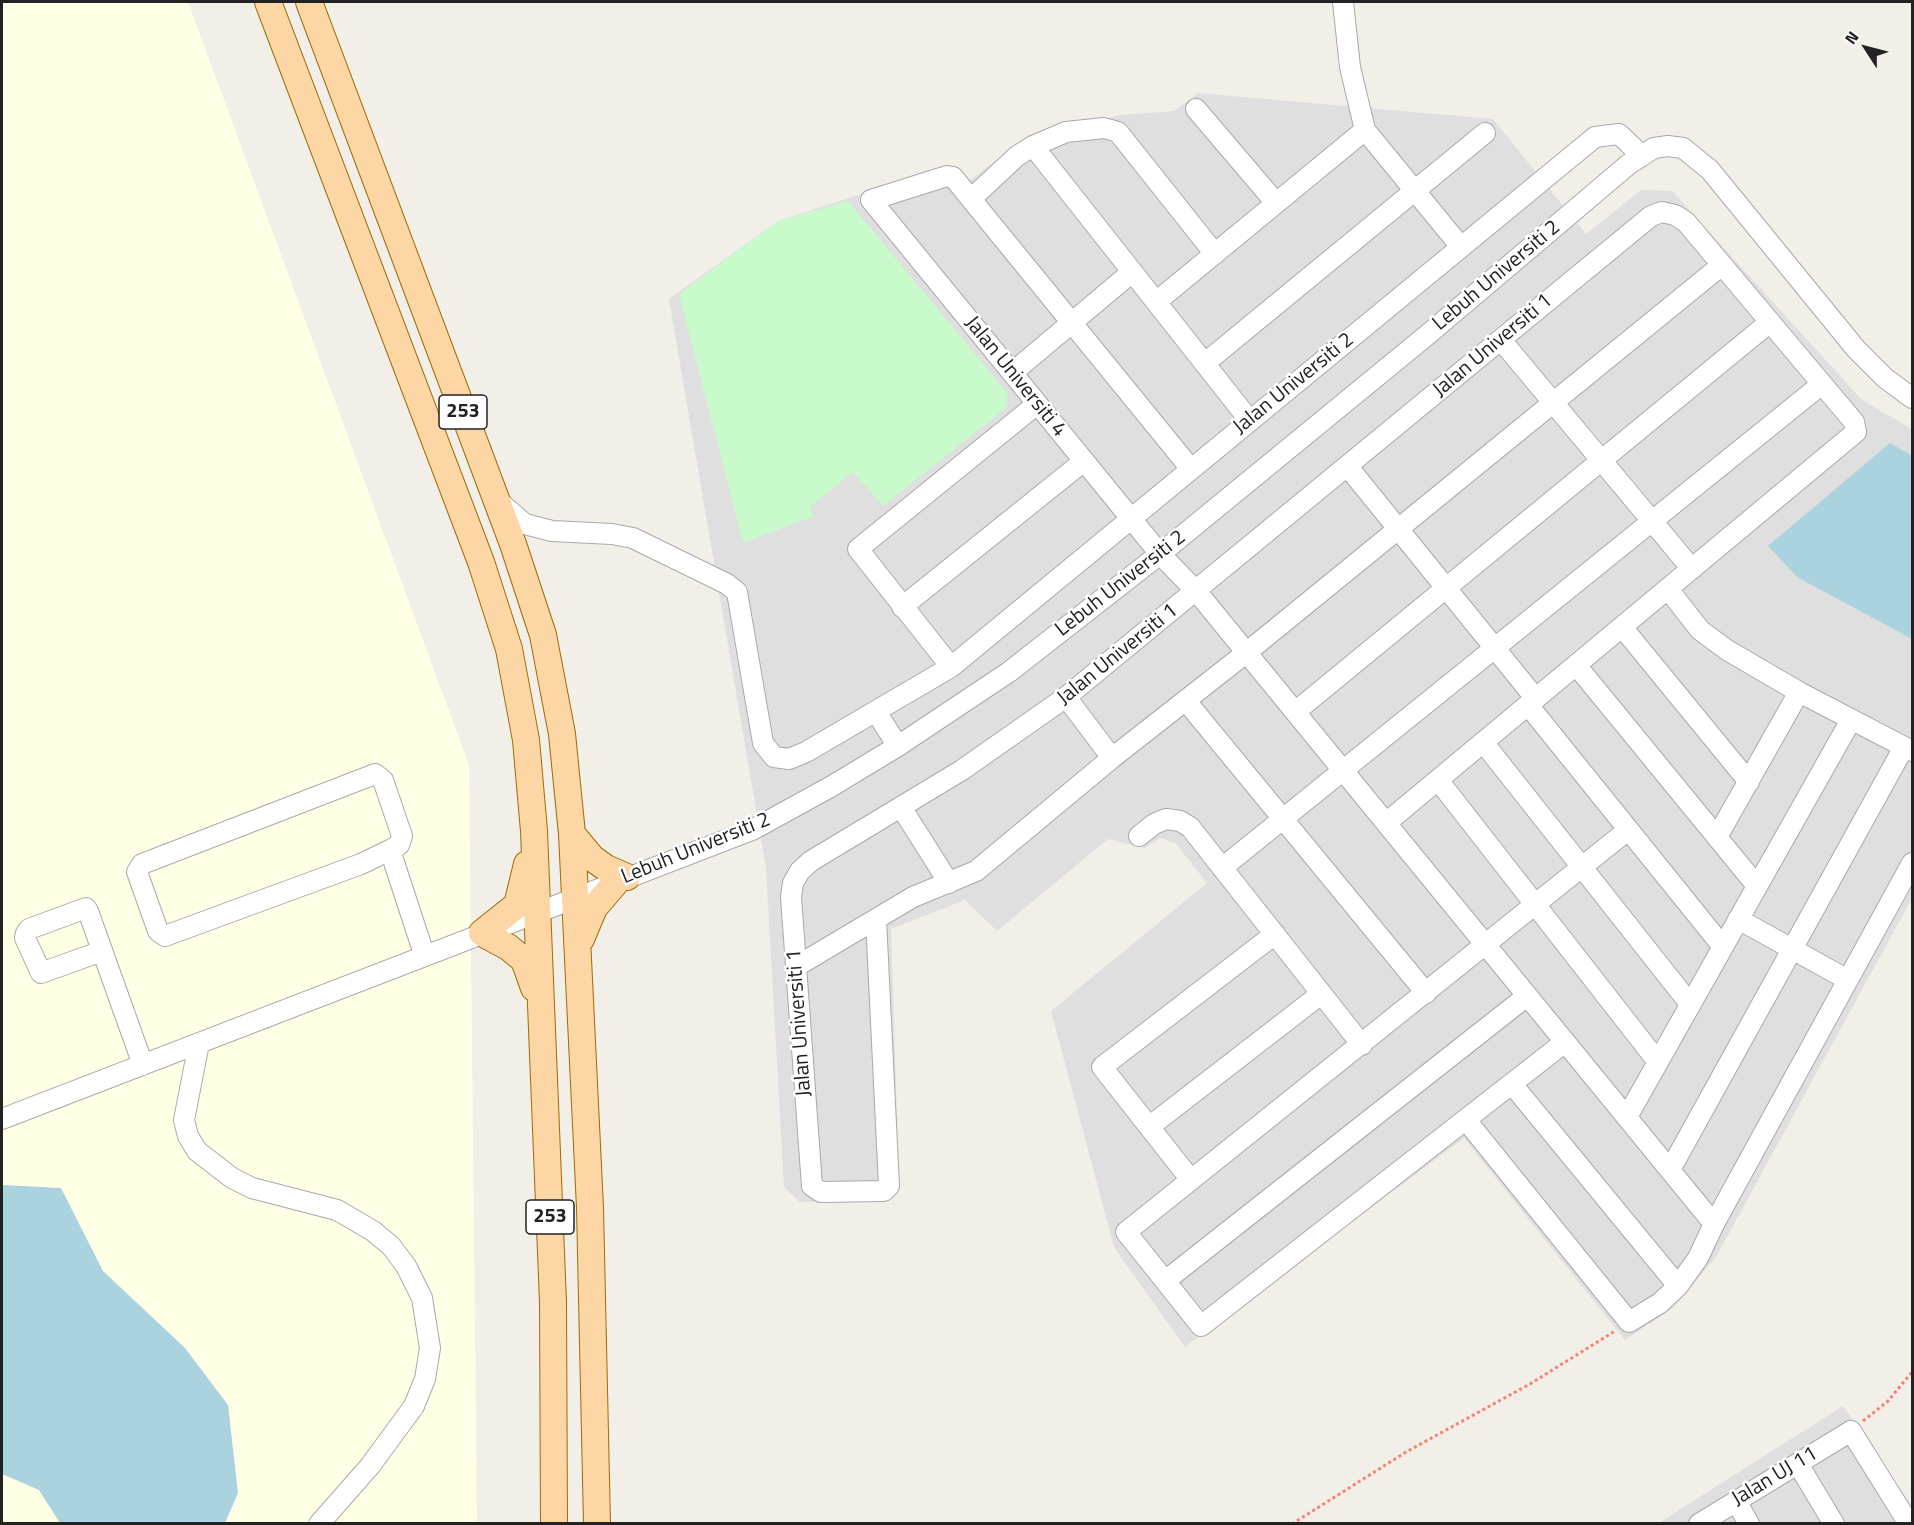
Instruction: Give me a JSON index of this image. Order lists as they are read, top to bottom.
{
  "streets": {
    "main road": ["253"],
    "street": [
      "Lebuh Universiti 2",
      "Jalan Universiti 1",
      "Jalan Universiti 4",
      "Jalan Universiti 2",
      "Jalan UJ 11"
    ]
  },
  "crossings": [
    ["Lebuh Universiti 2", "Jalan Universiti 4"],
    ["Lebuh Universiti 2", "Jalan Universiti 2"],
    ["Lebuh Universiti 2", "253"],
    ["Jalan Universiti 1", "Jalan Universiti 4"],
    ["Jalan Universiti 4", "Jalan Universiti 2"],
    ["Jalan Universiti 2", "253"]
  ],
  "north": "top left"
}
